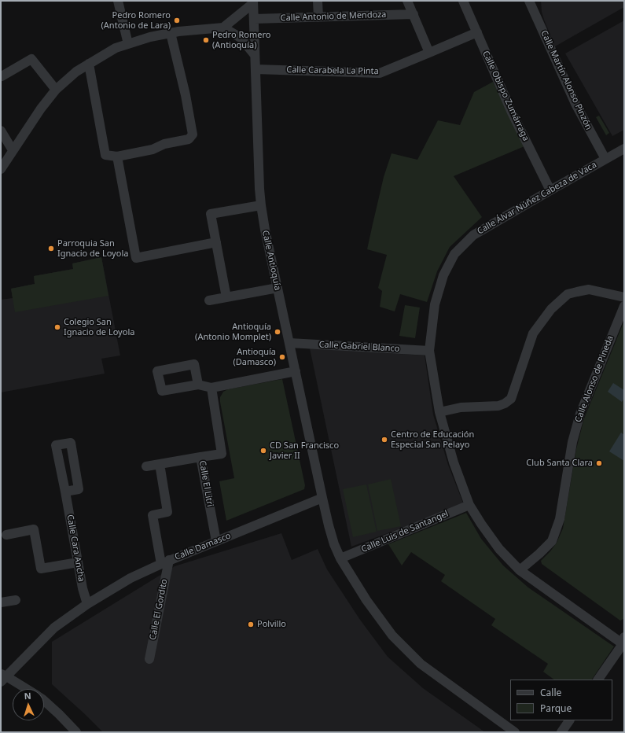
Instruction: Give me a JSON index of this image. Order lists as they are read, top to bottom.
{
  "streets": {
    "street": [
      "Calle Antonio de Mendoza",
      "Calle Carabela La Pinta",
      "Calle Martín Alonso Pinzón",
      "Calle Obispo Zumárraga",
      "Calle Álvar Núñez Cabeza de Vaca",
      "Calle Antioquía",
      "Calle Gabriel Blanco",
      "Calle Alonso de Pineda",
      "Calle El Litri",
      "Calle Luis de Santangel",
      "Calle Damasco",
      "Calle Cara Ancha",
      "Calle El Gordito"
    ]
  },
  "crossings": [
    ["Calle Antonio de Mendoza", "Calle Antioquía"],
    ["Calle Carabela La Pinta", "Calle Obispo Zumárraga"],
    ["Calle Carabela La Pinta", "Calle Antioquía"],
    ["Calle Martín Alonso Pinzón", "Calle Álvar Núñez Cabeza de Vaca"],
    ["Calle Obispo Zumárraga", "Calle Álvar Núñez Cabeza de Vaca"],
    ["Calle Álvar Núñez Cabeza de Vaca", "Calle Gabriel Blanco"],
    ["Calle Álvar Núñez Cabeza de Vaca", "Calle Alonso de Pineda"],
    ["Calle Álvar Núñez Cabeza de Vaca", "Calle Luis de Santangel"],
    ["Calle Antioquía", "Calle Gabriel Blanco"],
    ["Calle Antioquía", "Calle Luis de Santangel"],
    ["Calle Antioquía", "Calle Damasco"],
    ["Calle El Litri", "Calle Damasco"],
    ["Calle Damasco", "Calle Cara Ancha"],
    ["Calle Damasco", "Calle El Gordito"]
  ],
  "places": [
    "Pedro Romero (Antonio de Lara)",
    "Pedro Romero (Antioquía)",
    "Parroquia San Ignacio de Loyola",
    "Colegio San Ignacio de Loyola",
    "Antioquía (Antonio Momplet)",
    "Antioquía (Damasco)",
    "Centro de Educación Especial San Pelayo",
    "CD San Francisco Javier II",
    "Club Santa Clara",
    "Polvillo"
  ],
  "legend": ["Calle", "Parque"],
  "north": "top"
}
